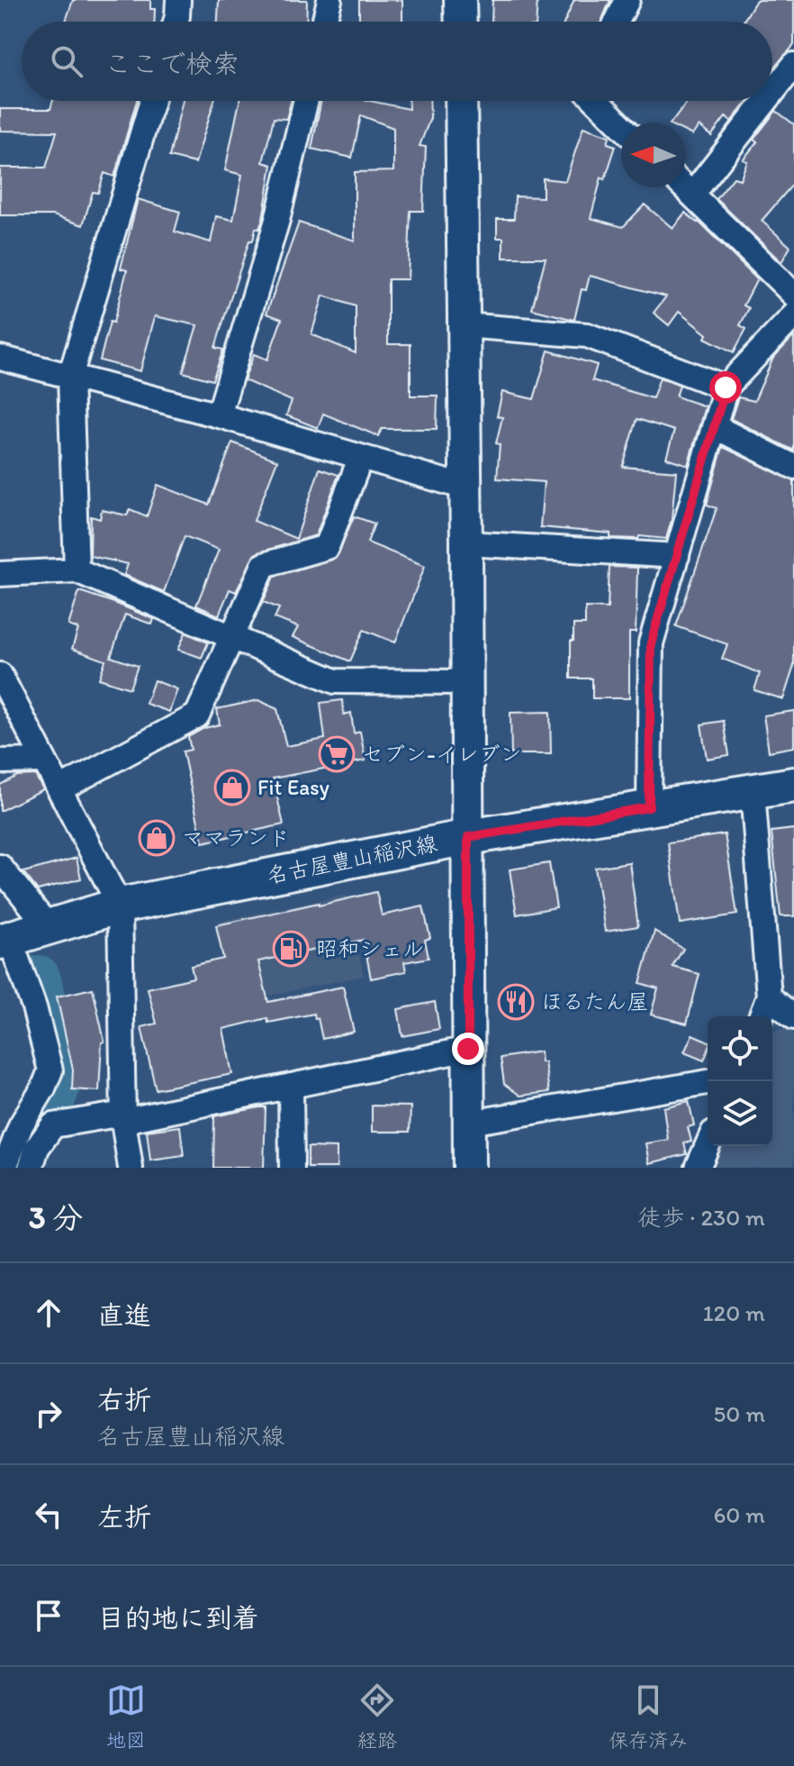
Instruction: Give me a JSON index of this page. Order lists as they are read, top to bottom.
{
  "streets": {
    "main road": ["名古屋豊山稲沢線"]
  },
  "places": {
    "supermarket": ["セブン-イレブン"],
    "shop": ["Fit Easy", "ママランド"],
    "fuel station": ["昭和シェル"],
    "restaurant": ["ほるたん屋"]
  },
  "north": "left",
  "page": {
    "search": "ここで検索",
    "heading": ["3 分", "徒歩 · 230 m"],
    "list": [
      ["直進", "120 m"],
      ["右折", "名古屋豊山稲沢線", "50 m"],
      ["左折", "60 m"],
      "目的地に到着"
    ],
    "nav": ["地図", "経路", "保存済み"]
  }
}
